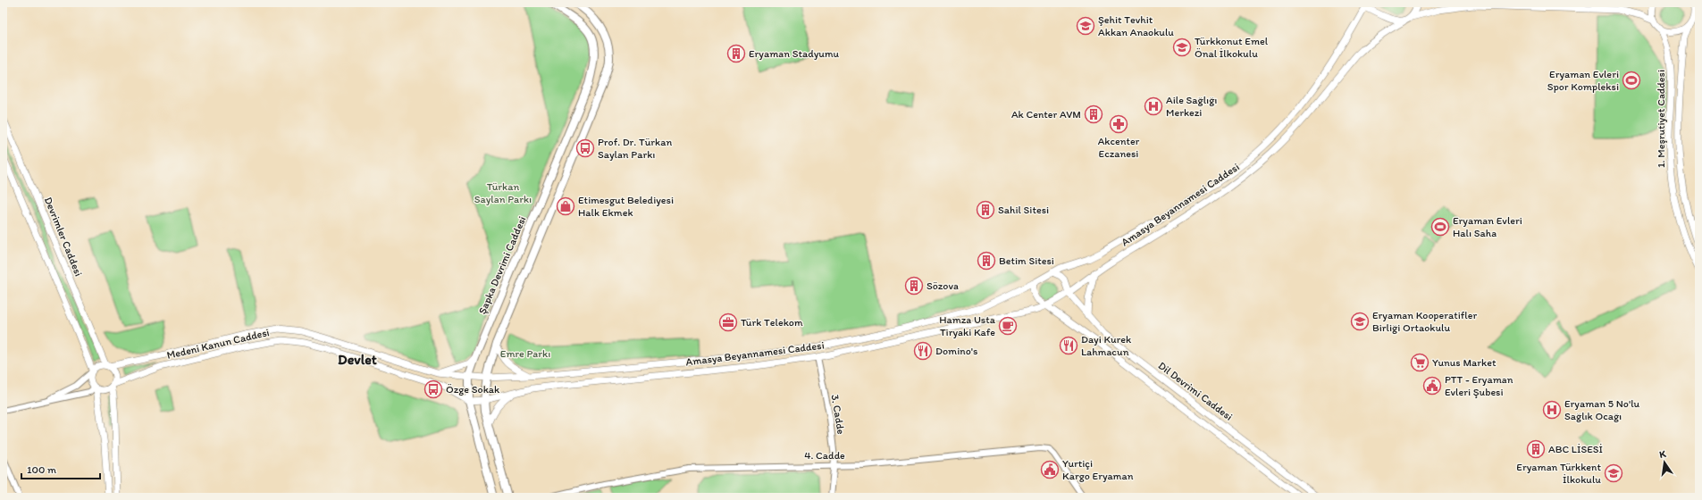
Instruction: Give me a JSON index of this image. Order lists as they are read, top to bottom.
{
  "streets": {
    "main road": [
      "1. Meşrutiyet Caddesi",
      "Amasya Beyannamesi Caddesi",
      "Devrimler Caddesi",
      "Şapka Devrimi Caddesi",
      "Medeni Kanun Caddesi",
      "Dil Devrimi Caddesi"
    ],
    "street": ["3. Cadde", "4. Cadde"]
  },
  "crossings": [
    ["1. Meşrutiyet Caddesi", "Amasya Beyannamesi Caddesi"],
    ["Amasya Beyannamesi Caddesi", "Şapka Devrimi Caddesi"],
    ["Amasya Beyannamesi Caddesi", "Medeni Kanun Caddesi"],
    ["Amasya Beyannamesi Caddesi", "Dil Devrimi Caddesi"],
    ["Amasya Beyannamesi Caddesi", "3. Cadde"],
    ["Devrimler Caddesi", "Medeni Kanun Caddesi"],
    ["Şapka Devrimi Caddesi", "Medeni Kanun Caddesi"],
    ["3. Cadde", "4. Cadde"]
  ],
  "districts": ["Devlet"],
  "parks": ["Türkan Saylan Parkı", "Emre Parkı"],
  "places": {
    "school or university": [
      "Şehit Tevhit Akkan Anaokulu",
      "Türkkonut Emel Önal İlkokulu",
      "Eryaman Kooperatifler Birliği Ortaokulu",
      "Eryaman Türkkent İlkokulu"
    ],
    "building": [
      "Eryaman Stadyumu",
      "Ak Center AVM",
      "Sahil Sitesi",
      "Betim Sitesi",
      "Sözova",
      "ABC LİSESİ"
    ],
    "sports": ["Eryaman Evleri Spor Kompleksi", "Eryaman Evleri Halı Saha"],
    "hospital": ["Aile Sağlığı Merkezi", "Eryaman 5 No'lu Sağlık Ocağı"],
    "pharmacy": ["Akcenter Eczanesi"],
    "bus stop": ["Prof. Dr. Türkan Saylan Parkı", "Özge Sokak"],
    "shop": ["Etimesgut Belediyesi Halk Ekmek"],
    "office": ["Türk Telekom"],
    "cafe": ["Hamza Usta Tiryaki Kafe"],
    "restaurant": ["Dayi Kurek Lahmacun", "Domino's"],
    "supermarket": ["Yunus Market"],
    "public building": ["PTT - Eryaman Evleri Şubesi", "Yurtiçi Kargo Eryaman"]
  },
  "scale_bar": "100 m",
  "north": "top"
}
